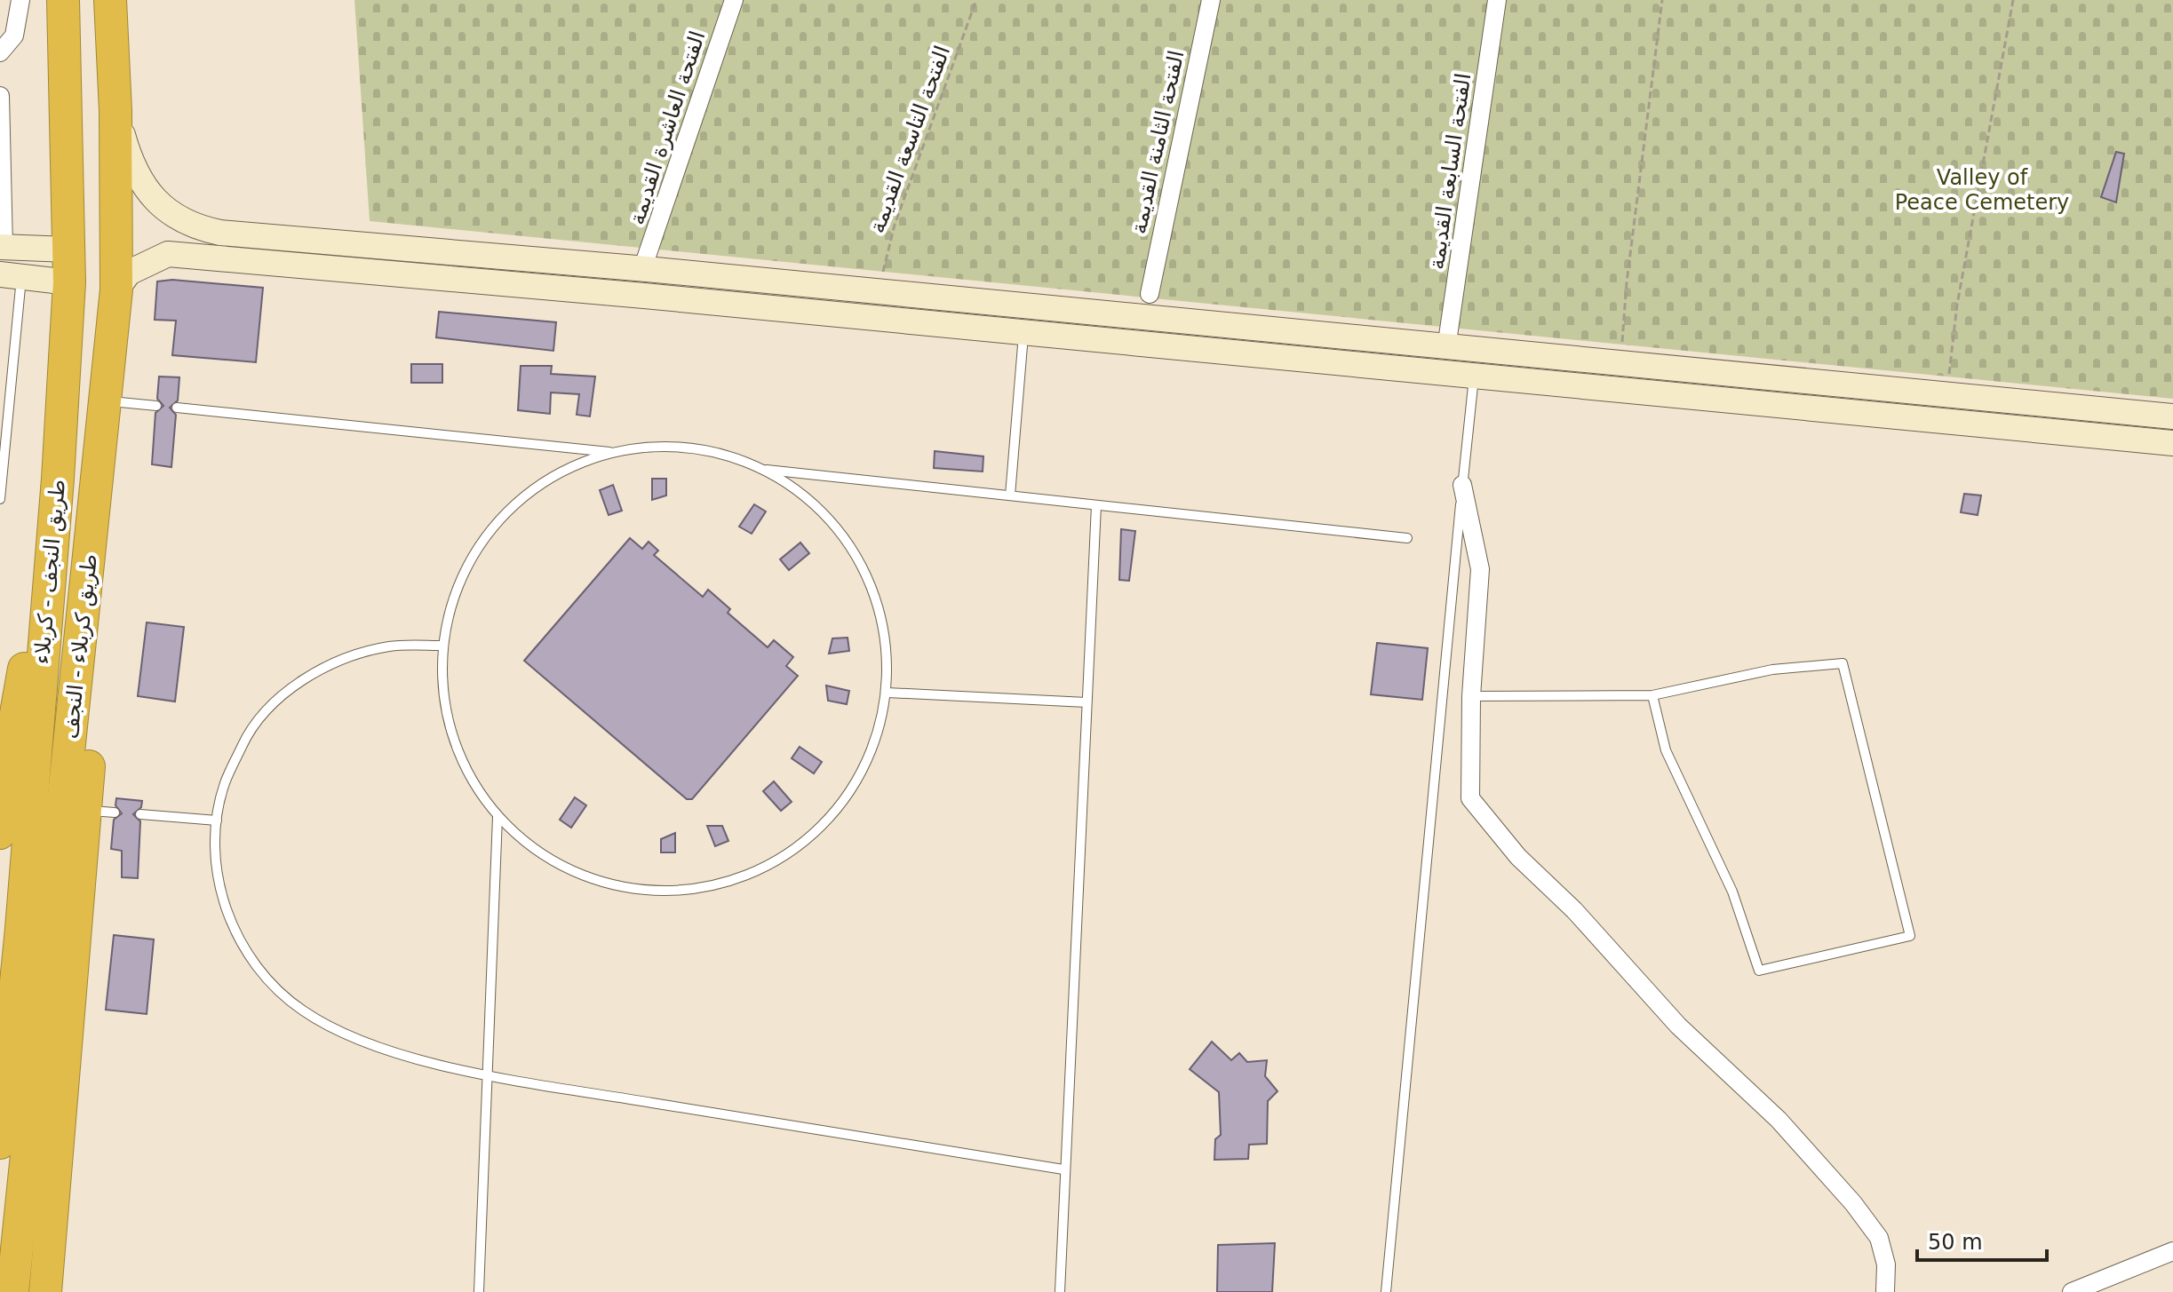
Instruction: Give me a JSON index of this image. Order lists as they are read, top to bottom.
{
  "streets": {
    "highway": ["طريق النجف - کربلاء", "طريق کربلاء - النجف"],
    "street": ["الفتحة العاشرة القديمة", "الفتحة الثامنة القديمة", "الفتحة السابعة القديمة"],
    "path": ["الفتحة التاسعة القديمة"]
  },
  "parks": ["Valley of Peace Cemetery"],
  "scale_bar": "50 m"
}
